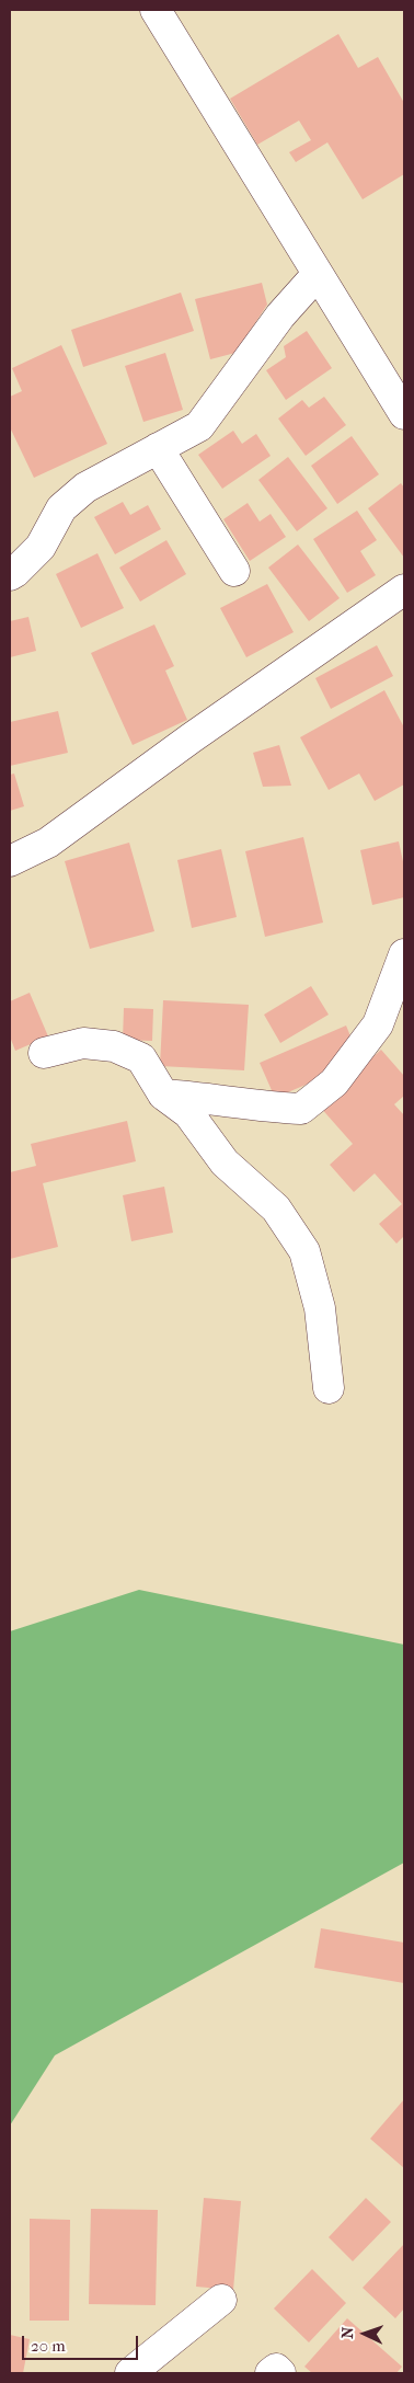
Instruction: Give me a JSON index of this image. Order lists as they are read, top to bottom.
{
  "scale_bar": "20 m",
  "north": "left"
}
